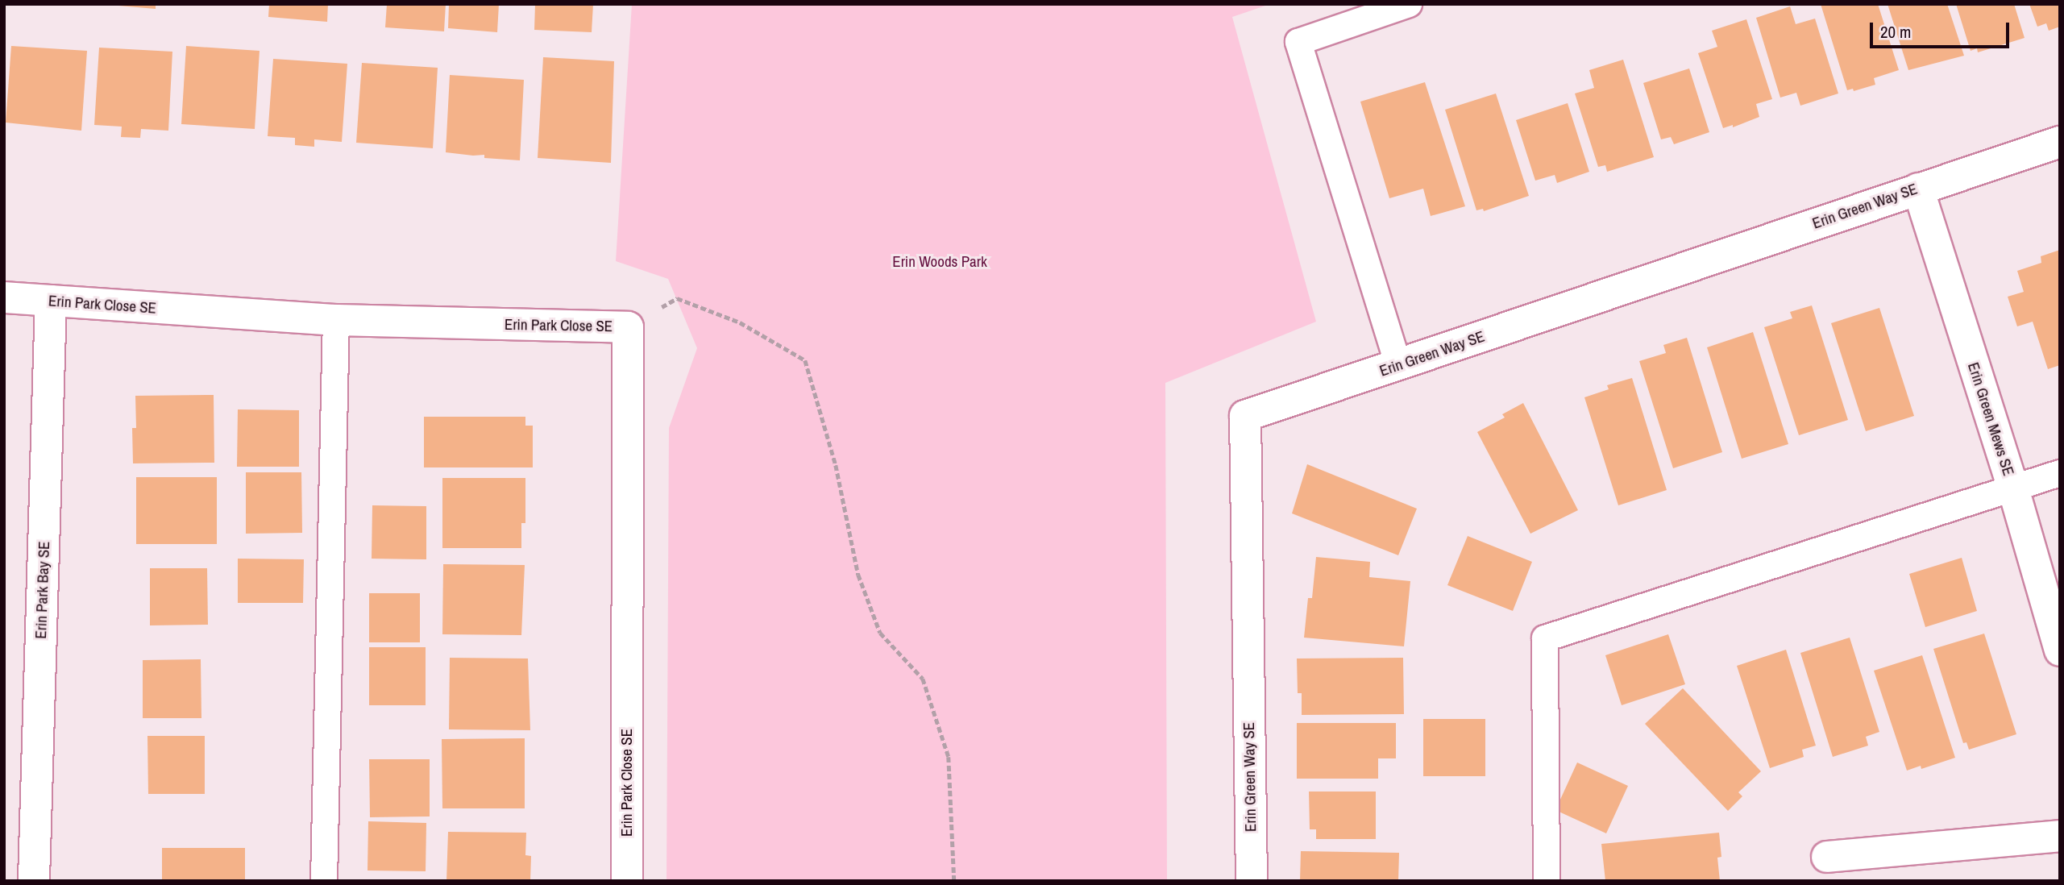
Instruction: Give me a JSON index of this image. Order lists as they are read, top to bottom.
{
  "streets": {
    "street": [
      "Erin Green Way SE",
      "Erin Park Close SE",
      "Erin Green Mews SE",
      "Erin Park Bay SE"
    ]
  },
  "crossings": [
    ["Erin Green Way SE", "Erin Green Mews SE"],
    ["Erin Park Close SE", "Erin Park Bay SE"]
  ],
  "parks": ["Erin Woods Park"],
  "scale_bar": "20 m"
}
